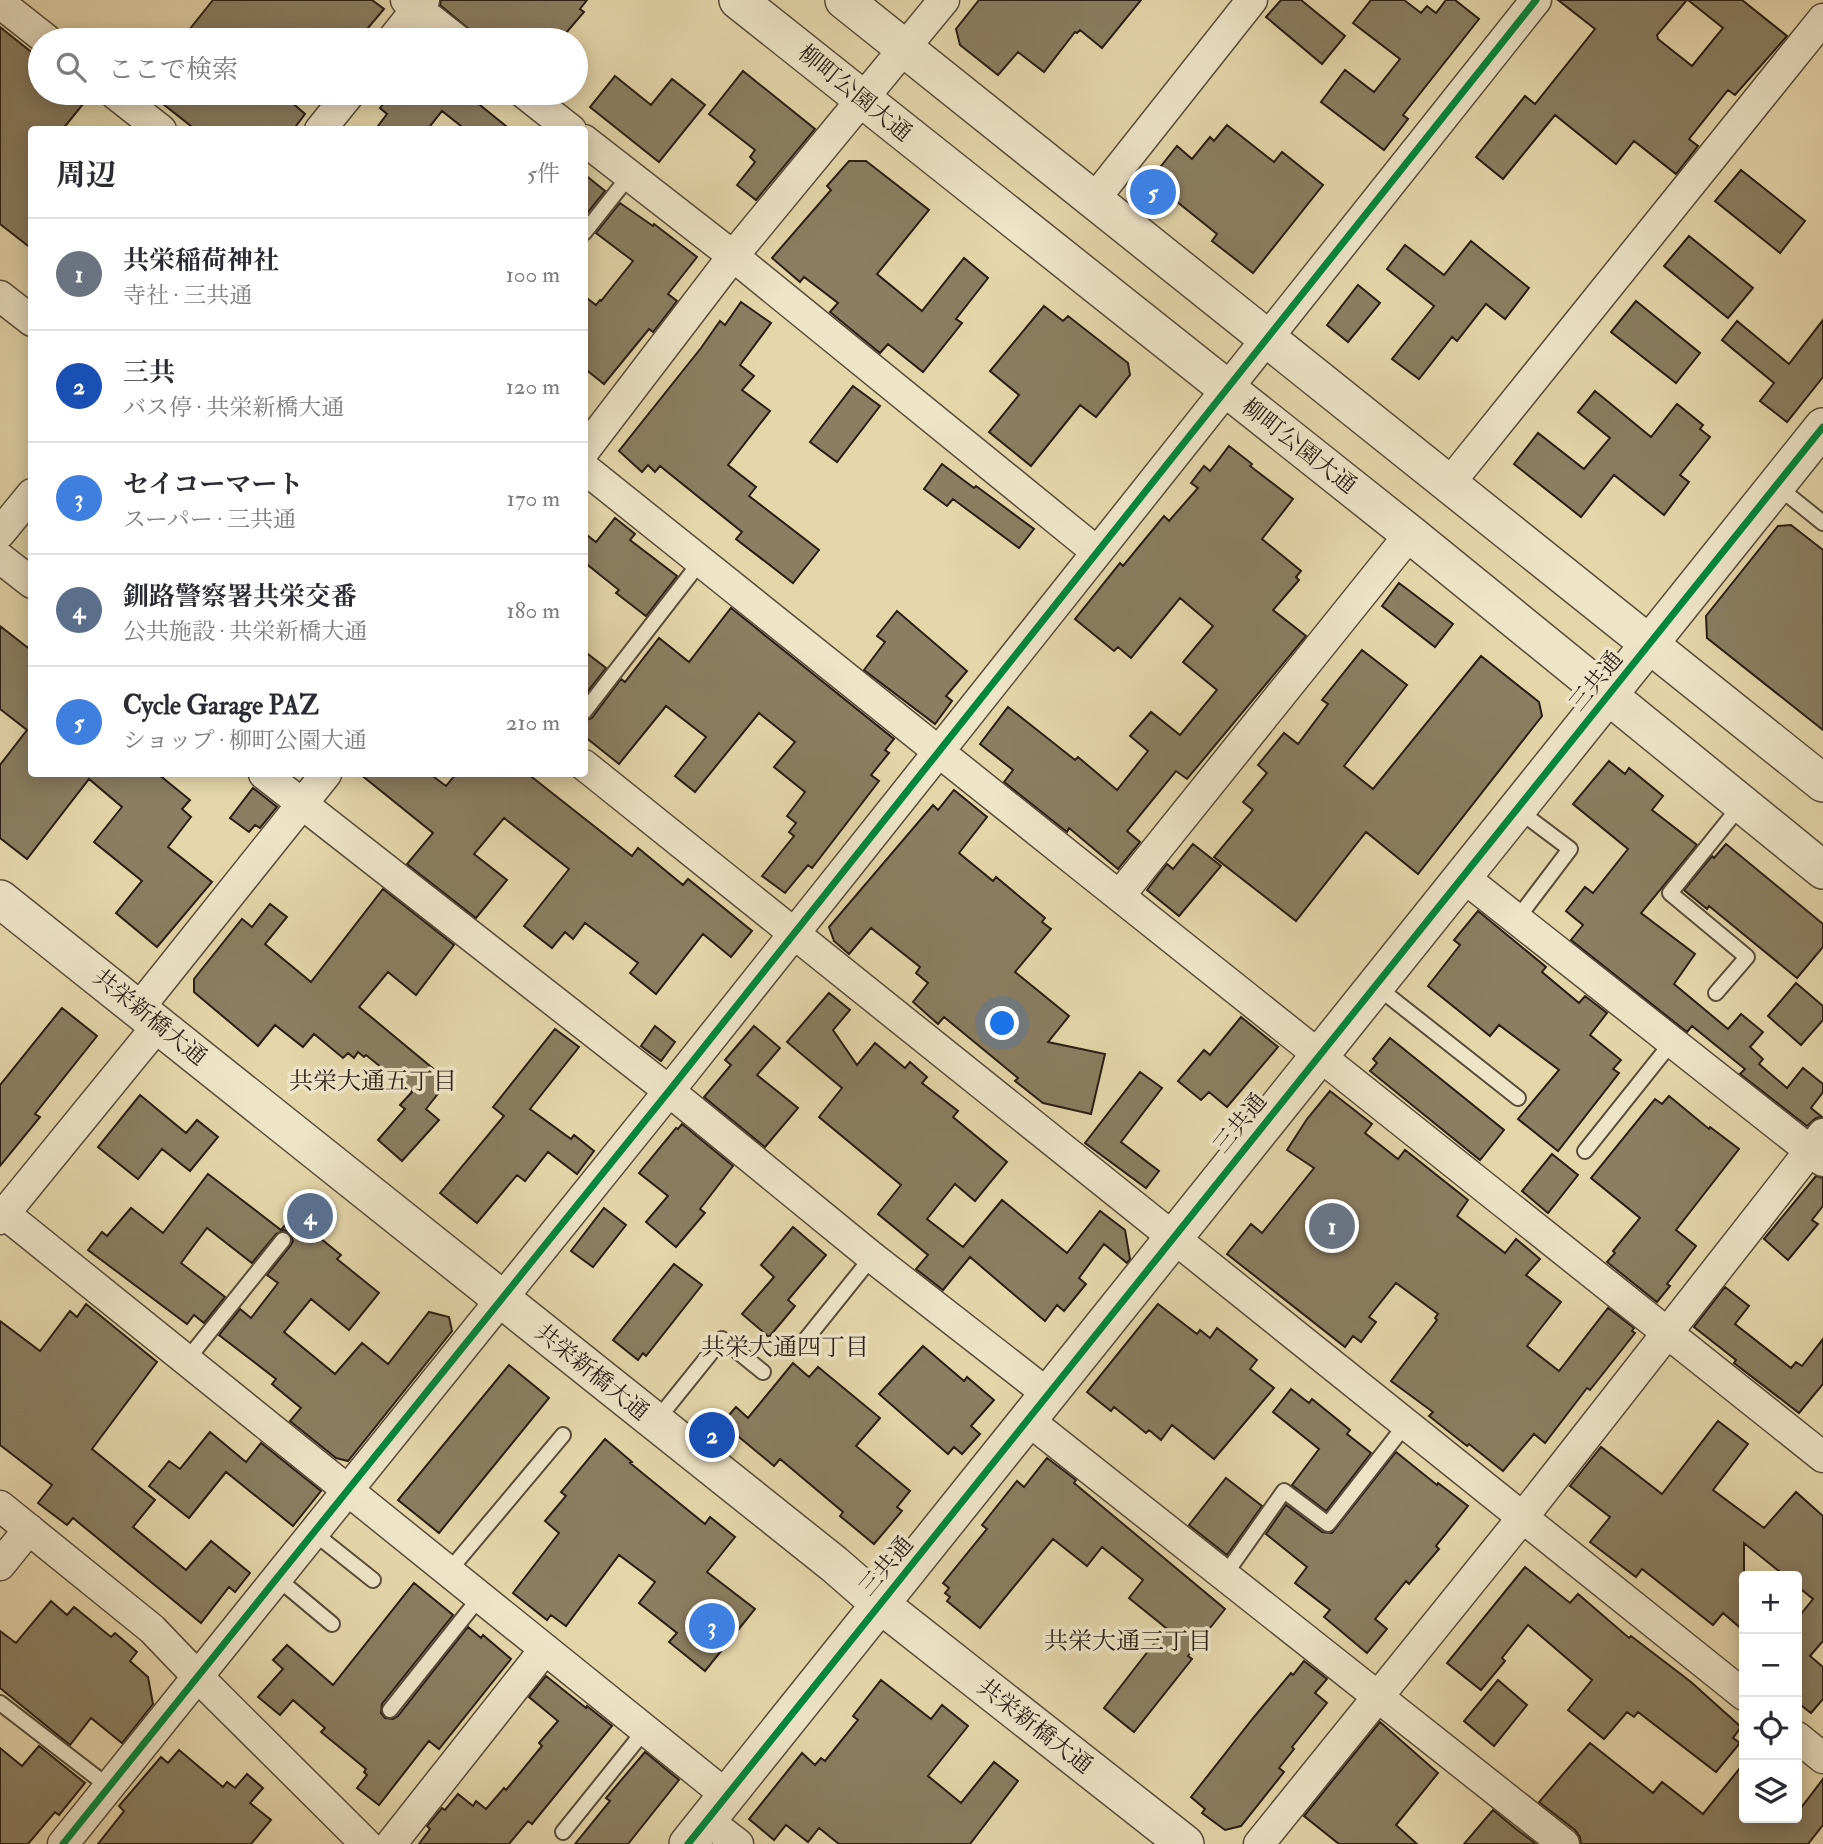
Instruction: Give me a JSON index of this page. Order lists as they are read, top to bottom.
{
  "streets": {
    "street": ["柳町公園大通", "三共通", "共栄新橋大通"]
  },
  "crossings": [
    ["柳町公園大通", "三共通"],
    ["三共通", "共栄新橋大通"]
  ],
  "districts": ["共栄大通五丁目", "共栄大通四丁目", "共栄大通三丁目"],
  "page": {
    "search": "ここで検索",
    "heading": ["周辺", "5件"],
    "pins": [
      "5",
      "4",
      "1",
      "2",
      "3"
    ],
    "list": [
      {
        "mark": "1",
        "name": "共栄稲荷神社",
        "note": "寺社 · 三共通",
        "value": "100 m"
      },
      {
        "mark": "2",
        "name": "三共",
        "note": "バス停 · 共栄新橋大通",
        "value": "120 m"
      },
      {
        "mark": "3",
        "name": "セイコーマート",
        "note": "スーパー · 三共通",
        "value": "170 m"
      },
      {
        "mark": "4",
        "name": "釧路警察署共栄交番",
        "note": "公共施設 · 共栄新橋大通",
        "value": "180 m"
      },
      {
        "mark": "5",
        "name": "Cycle Garage PAZ",
        "note": "ショップ · 柳町公園大通",
        "value": "210 m"
      }
    ],
    "map_buttons": ["+", "−"]
  }
}
